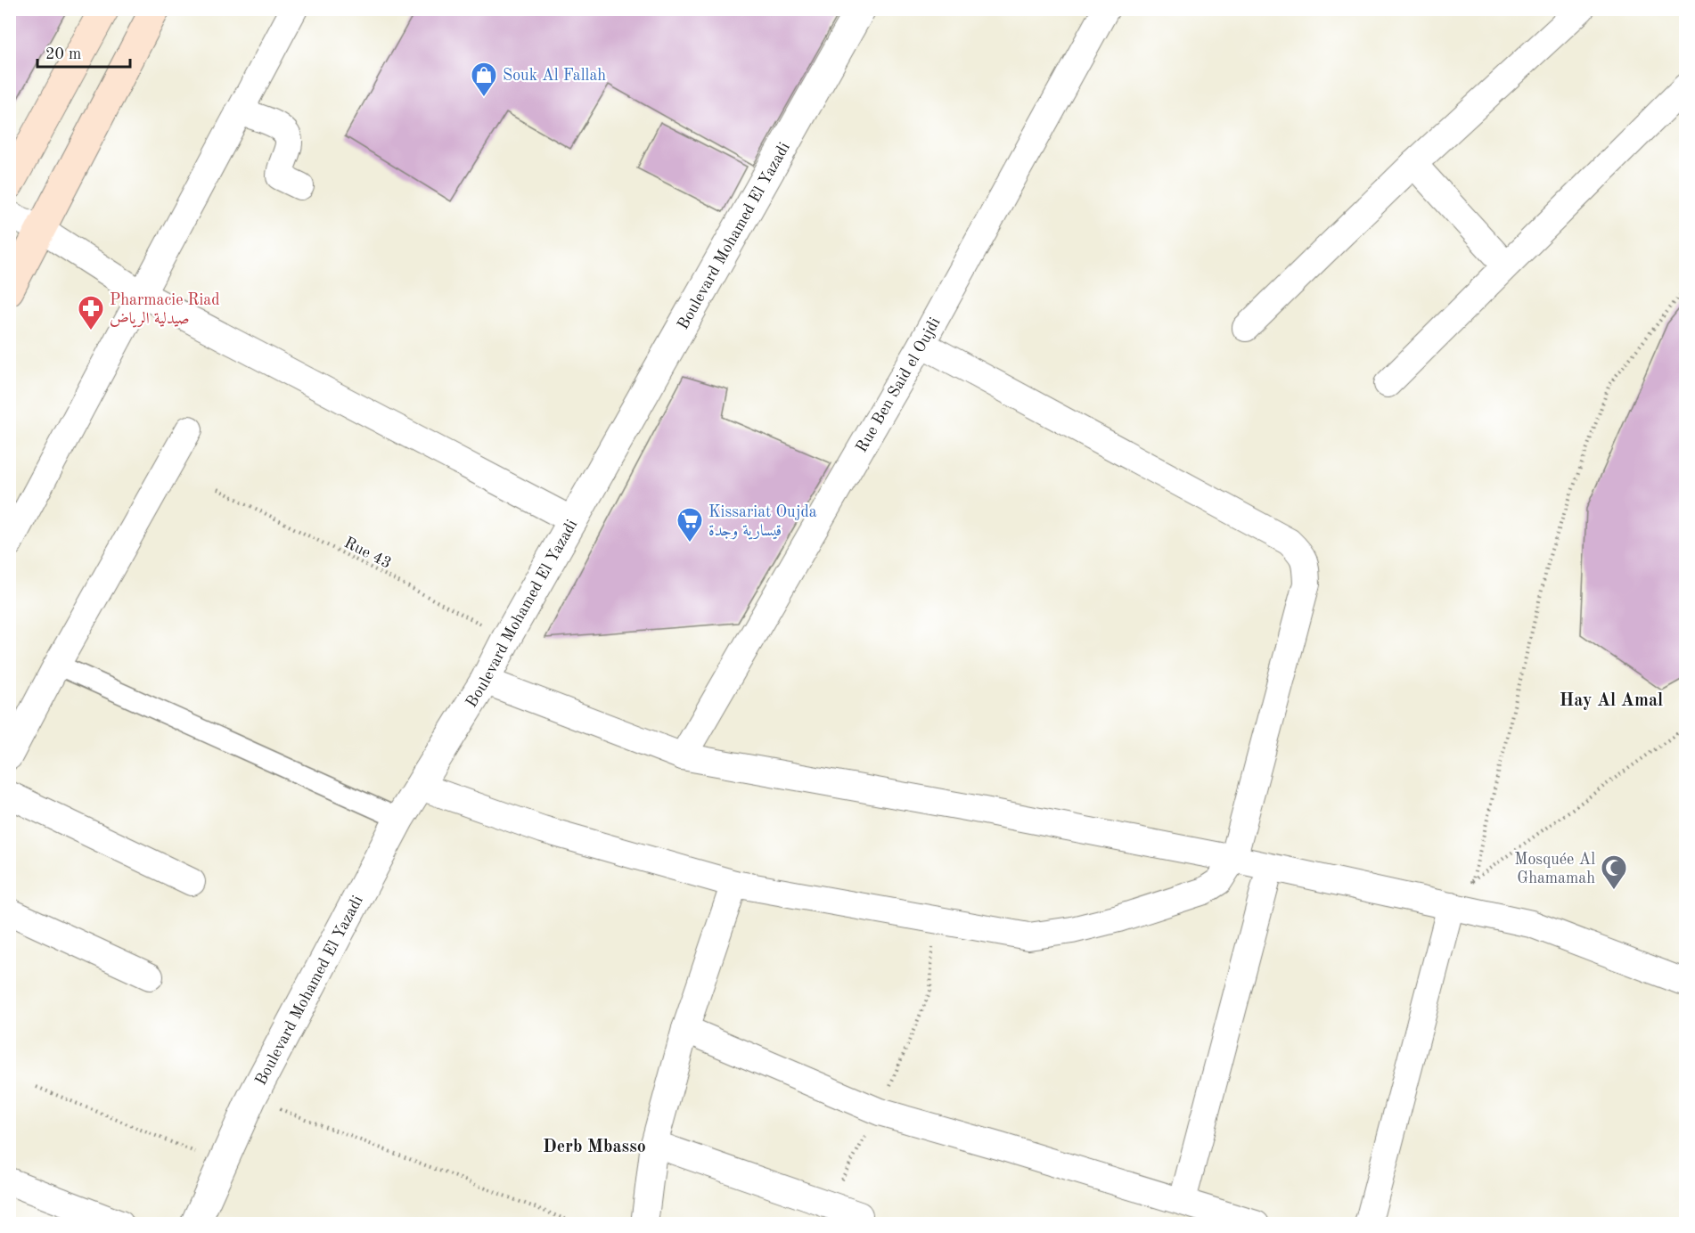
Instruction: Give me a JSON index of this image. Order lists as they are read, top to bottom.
{
  "streets": {
    "street": ["Boulevard Mohamed El Yazadi", "Rue Ben Said el Oujdi"],
    "path": ["Rue 43"]
  },
  "crossings": [
    ["Boulevard Mohamed El Yazadi", "Rue 43"]
  ],
  "districts": ["Hay Al Amal", "Derb Mbasso"],
  "places": {
    "shop": ["Souk Al Fallah"],
    "pharmacy": ["Pharmacie Riad صيدلية الرياض"],
    "supermarket": ["Kissariat Oujda قيسارية وجدة"],
    "mosque": ["Mosquée Al Ghamamah"]
  },
  "scale_bar": "20 m"
}
